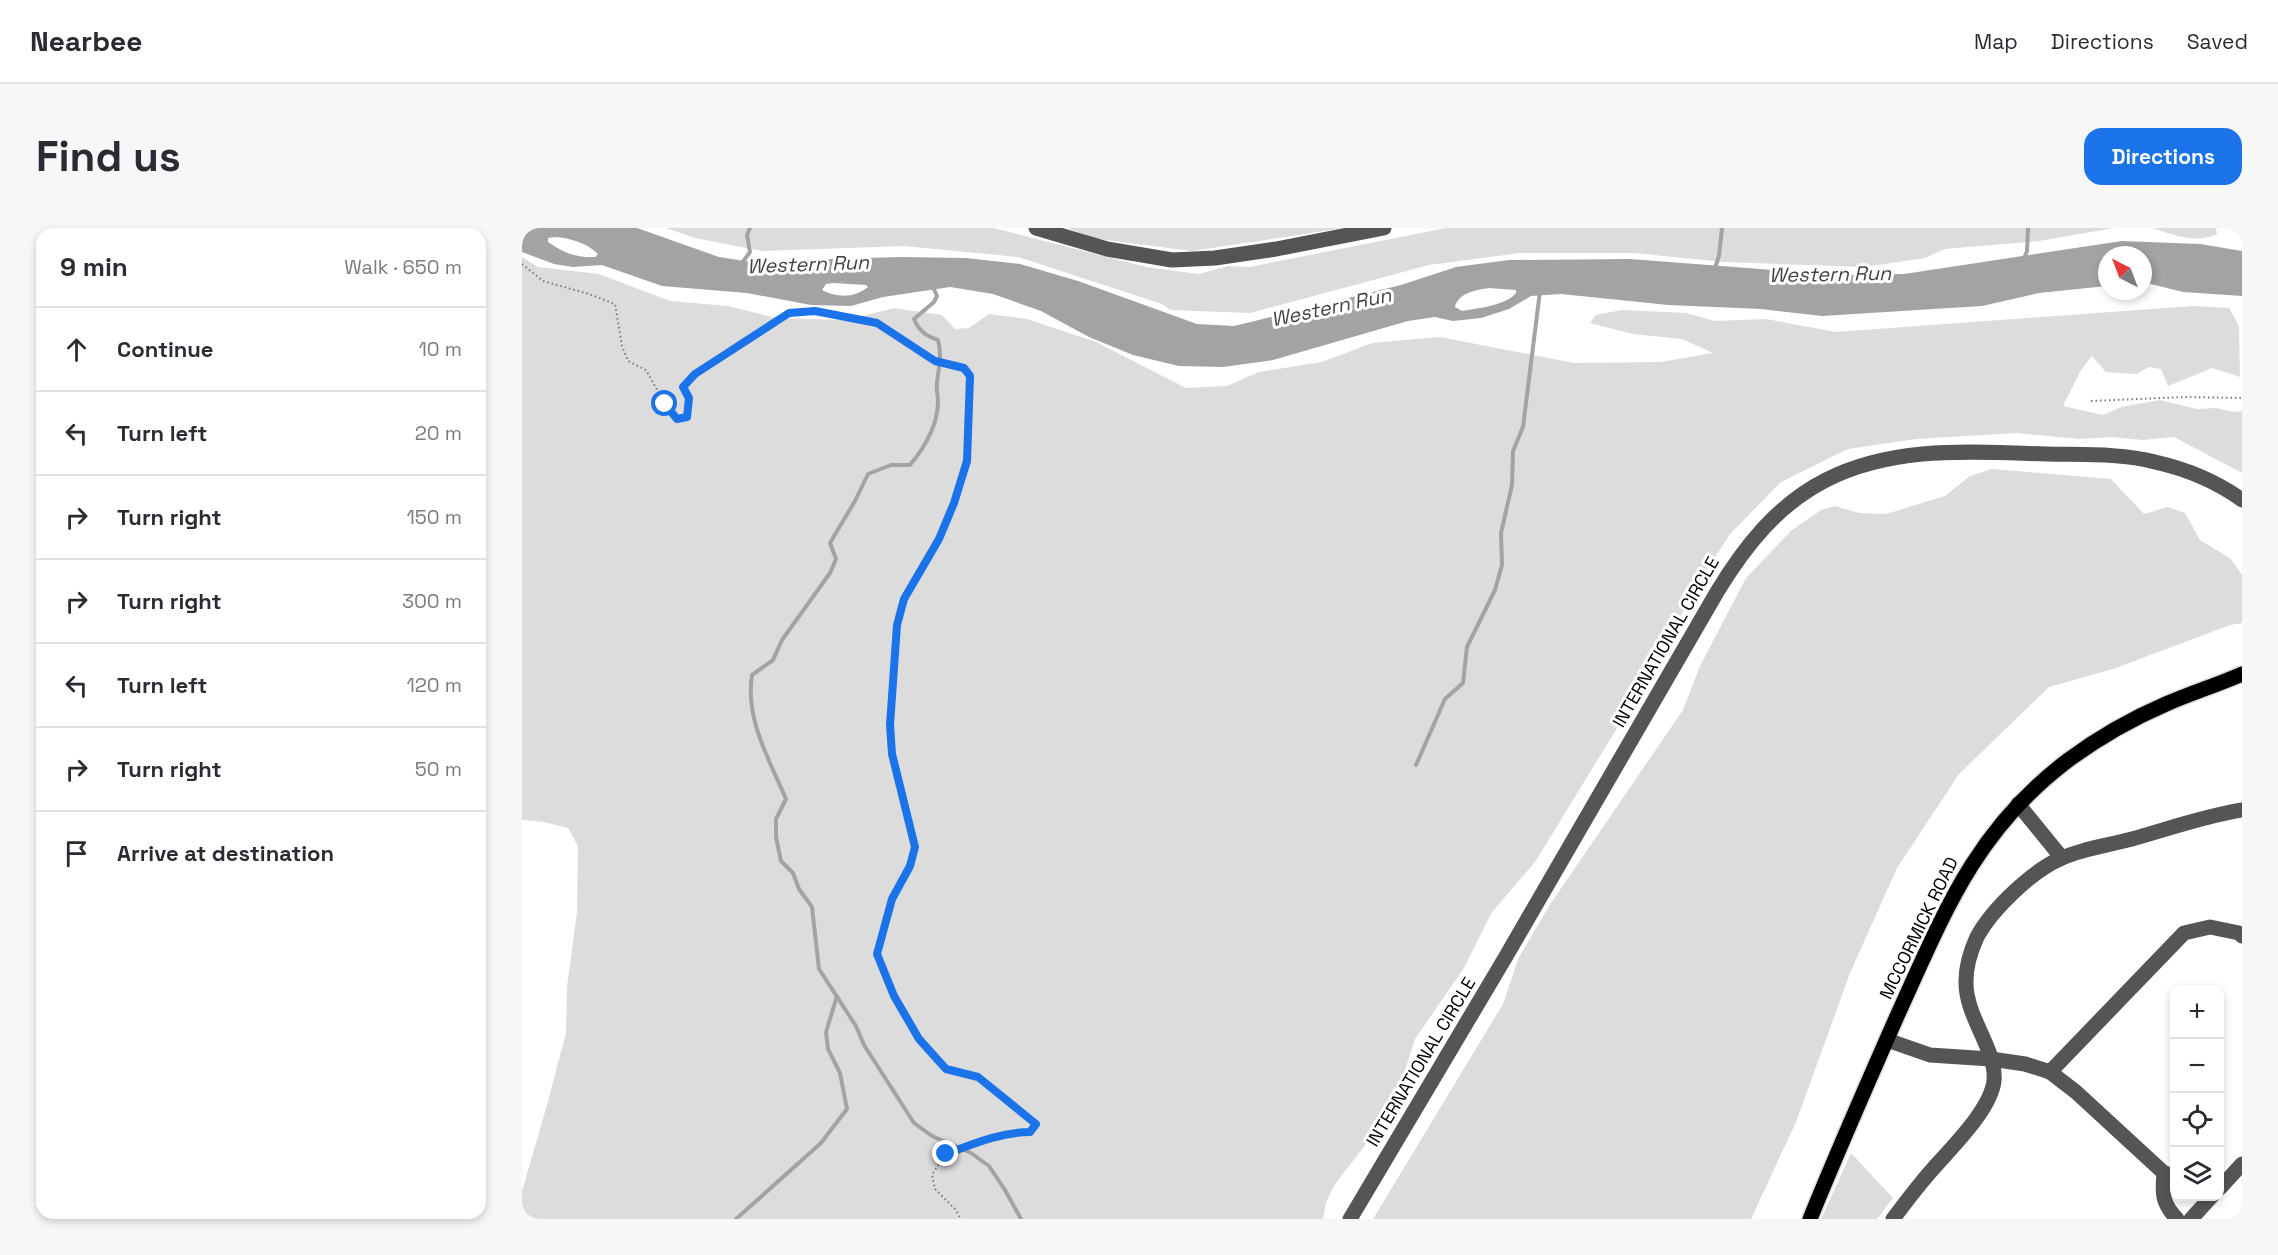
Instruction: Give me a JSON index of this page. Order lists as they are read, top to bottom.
{
  "streets": {
    "main road": ["MCCORMICK ROAD"],
    "street": ["INTERNATIONAL CIRCLE"]
  },
  "water": ["Western Run"],
  "north": "top left",
  "page": {
    "header": "Nearbee",
    "nav": ["Map", "Directions", "Saved"],
    "buttons": "Directions",
    "title": "Find us",
    "heading": ["9 min", "Walk · 650 m"],
    "list": [
      ["Continue", "10 m"],
      ["Turn left", "20 m"],
      ["Turn right", "150 m"],
      ["Turn right", "300 m"],
      ["Turn left", "120 m"],
      ["Turn right", "50 m"],
      "Arrive at destination"
    ],
    "map_buttons": ["+", "−"]
  }
}
